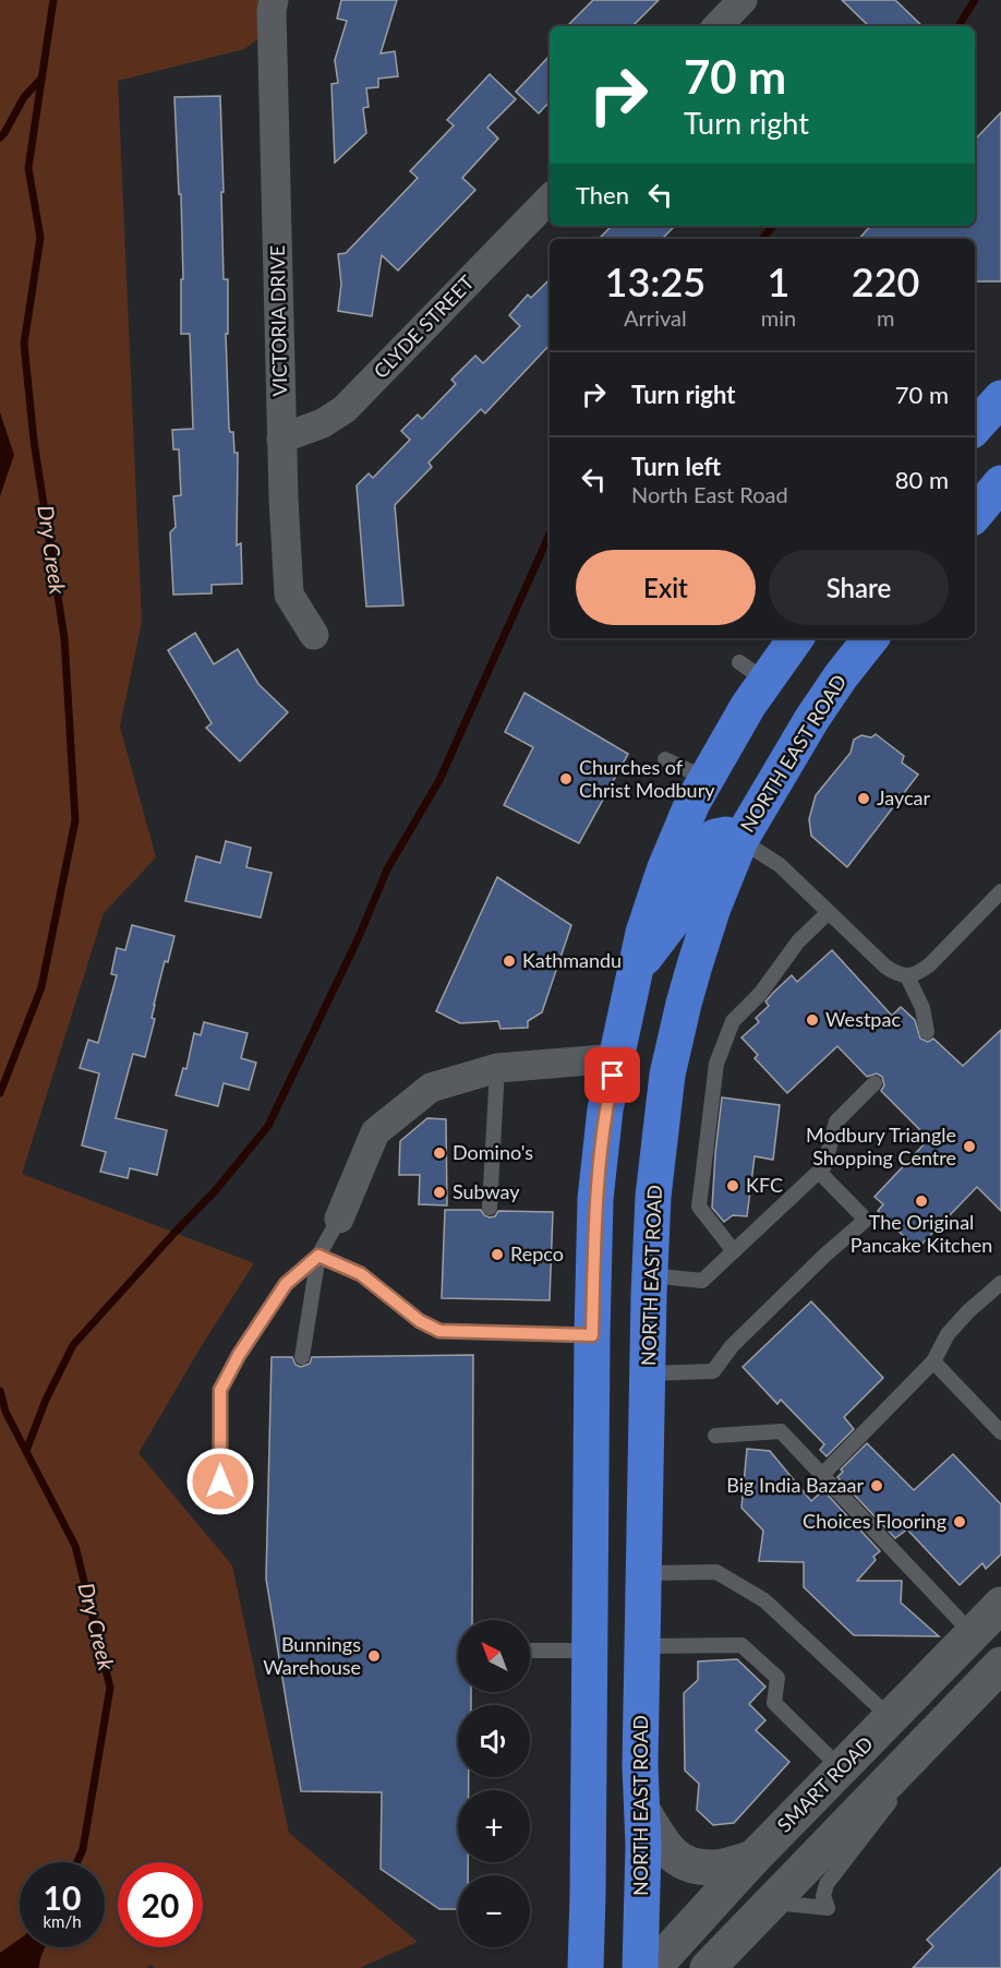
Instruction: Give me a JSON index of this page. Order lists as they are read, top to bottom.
{
  "streets": {
    "highway": ["NORTH EAST ROAD"],
    "main road": ["SMART ROAD"],
    "street": ["VICTORIA DRIVE", "CLYDE STREET"]
  },
  "crossings": [
    ["VICTORIA DRIVE", "CLYDE STREET"]
  ],
  "water": ["Dry Creek"],
  "places": [
    "Churches of Christ Modbury",
    "Jaycar",
    "Kathmandu",
    "Westpac",
    "Modbury Triangle Shopping Centre",
    "Domino's",
    "KFC",
    "Subway",
    "The Original Pancake Kitchen",
    "Repco",
    "Big India Bazaar",
    "Choices Flooring",
    "Bunnings Warehouse"
  ],
  "north": "top left",
  "page": {
    "turn": ["70 m", "Turn right"],
    "then": "Then",
    "eta": [
      "13:25",
      "Arrival",
      "1",
      "min",
      "220",
      "m"
    ],
    "list": [
      {
        "name": "Turn right",
        "value": "70 m"
      },
      {
        "name": "Turn left",
        "note": "North East Road",
        "value": "80 m"
      }
    ],
    "buttons": ["Exit", "Share"],
    "map_buttons": ["+", "−"],
    "speed": "10 km/h",
    "limit": "20"
  }
}
